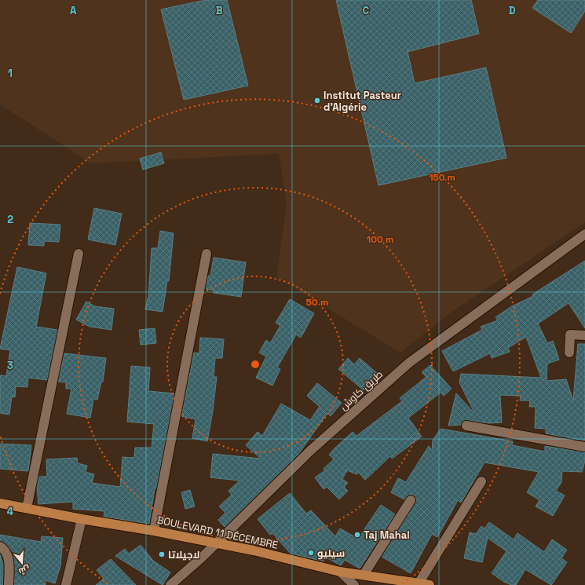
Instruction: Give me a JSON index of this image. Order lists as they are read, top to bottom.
{
  "streets": {
    "main road": ["BOULEVARD 11 DÉCEMBRE"],
    "street": ["طريق كاوش"]
  },
  "crossings": [
    ["طريق كاوش", "BOULEVARD 11 DÉCEMBRE"]
  ],
  "places": [
    "Institut Pasteur d'Algérie",
    "Taj Mahal",
    "سيليو",
    "لاجيلاتا"
  ],
  "north": "bottom",
  "grid": {
    "columns": [
      "A",
      "B",
      "C",
      "D"
    ],
    "rows": [
      "1",
      "2",
      "3",
      "4"
    ]
  },
  "rings": ["150 m", "100 m", "50 m"]
}
